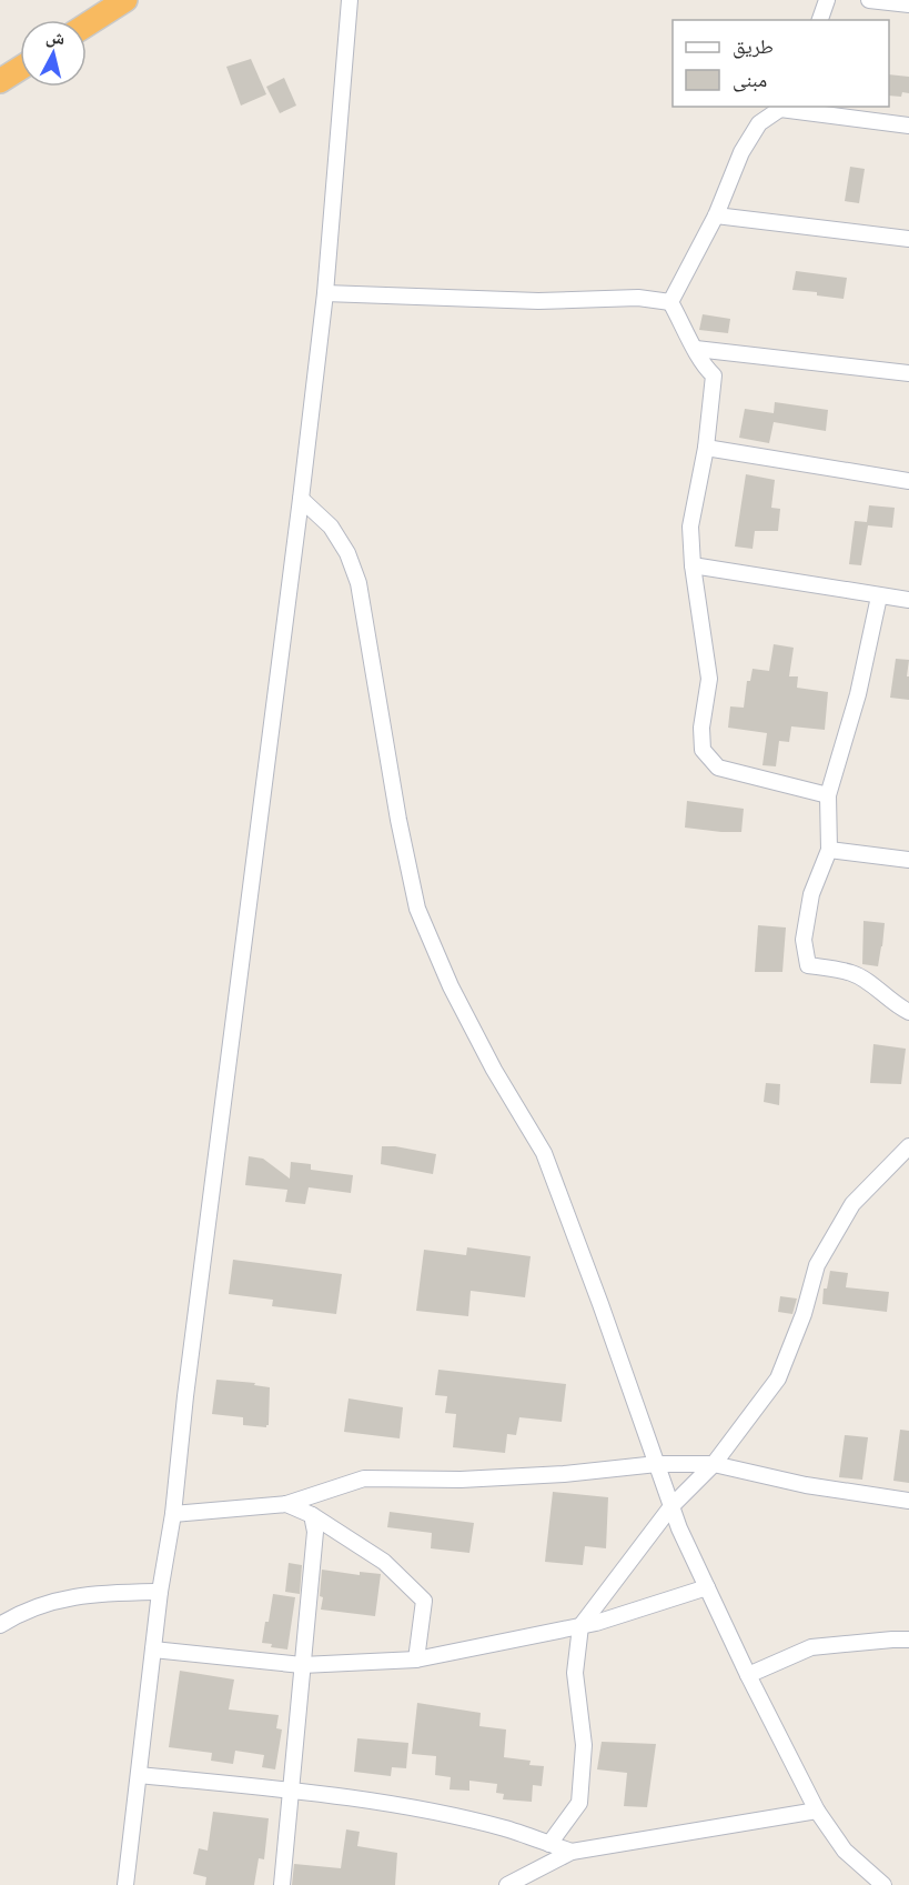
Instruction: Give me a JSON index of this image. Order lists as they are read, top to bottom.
{
  "legend": ["طريق", "مبنى"],
  "north": "top"
}
